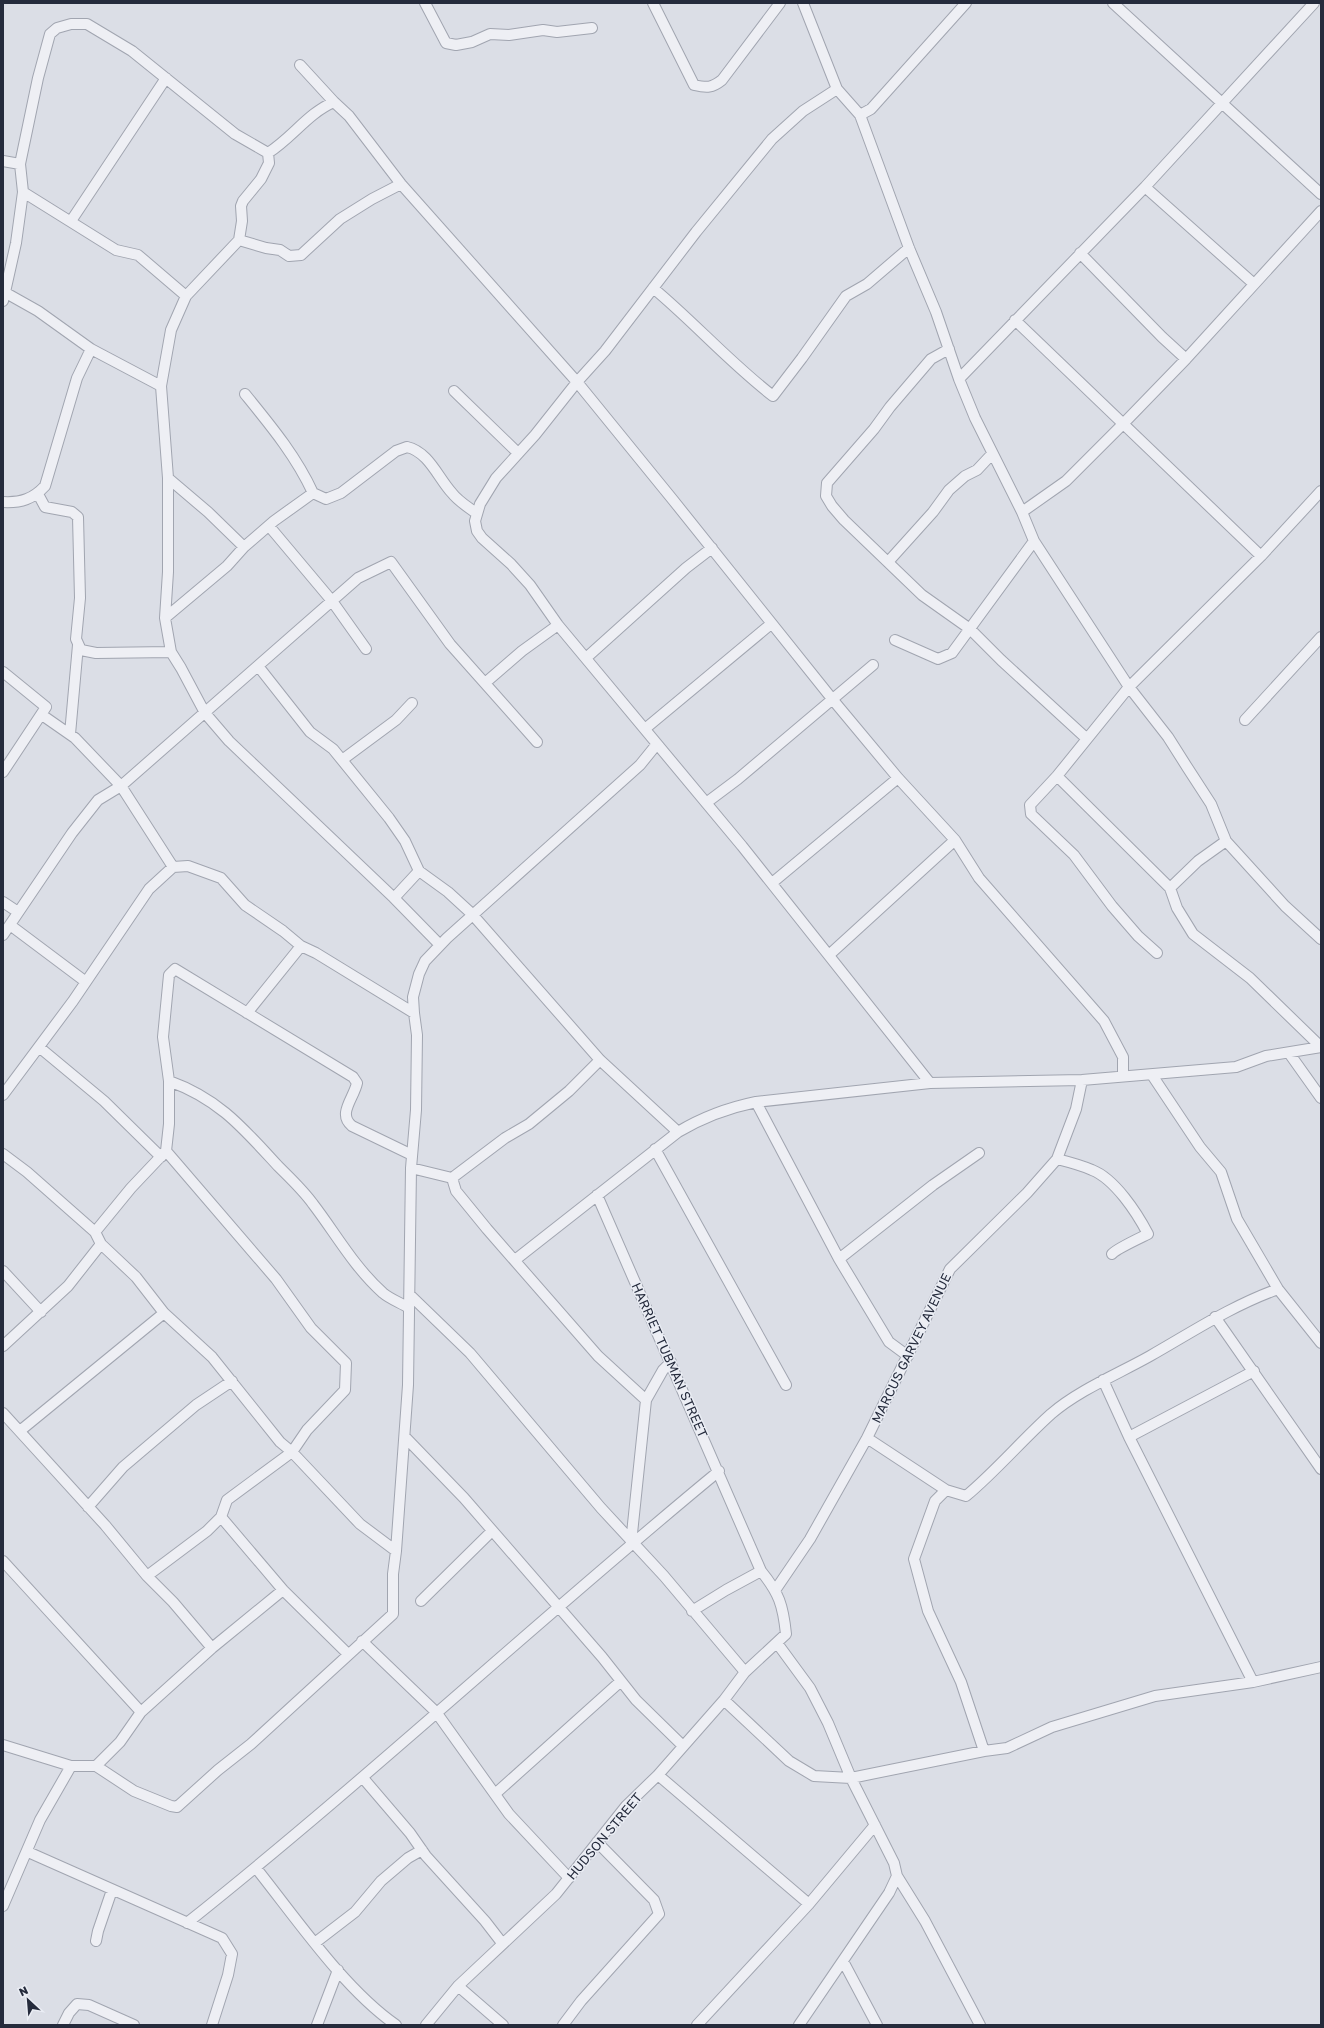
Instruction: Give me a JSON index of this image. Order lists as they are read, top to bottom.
{
  "streets": {
    "street": ["MARCUS GARVEY AVENUE", "HARRIET TUBMAN STREET", "HUDSON STREET"]
  },
  "crossings": [
    ["MARCUS GARVEY AVENUE", "HARRIET TUBMAN STREET"]
  ],
  "north": "top left"
}
